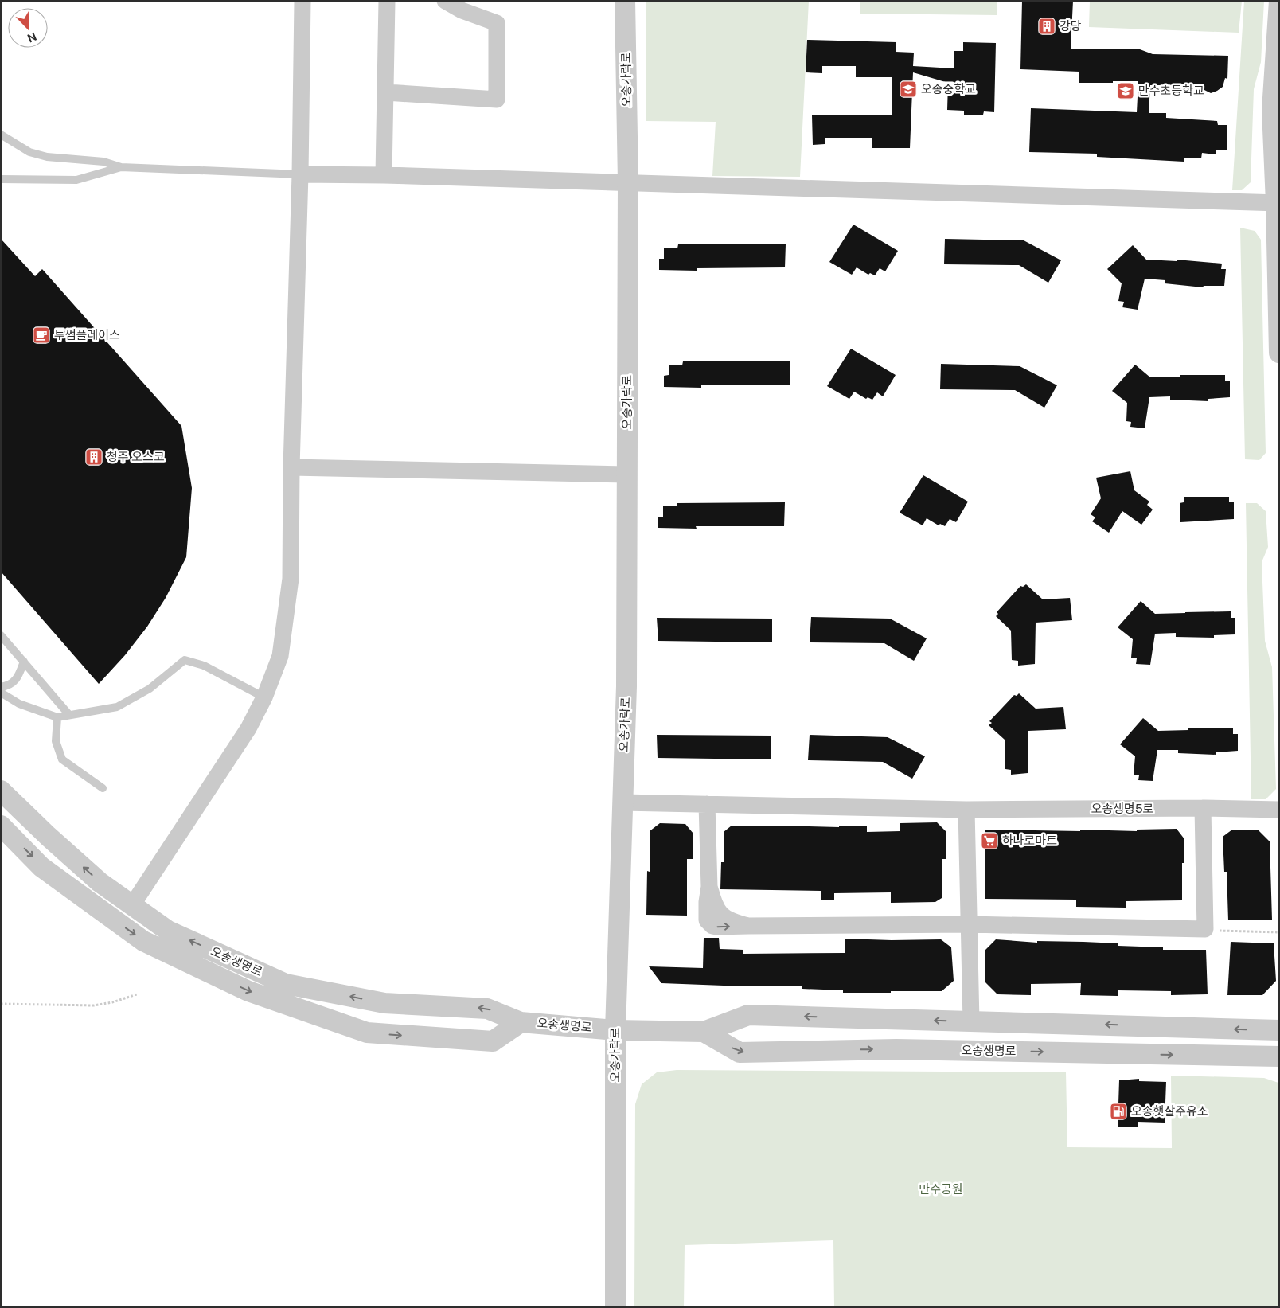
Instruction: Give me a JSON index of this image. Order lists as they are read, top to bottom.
{
  "streets": {
    "street": ["오송가락로", "오송생명5로", "오송생명로"]
  },
  "crossings": [
    ["오송가락로", "오송생명로"]
  ],
  "parks": ["만수공원"],
  "places": {
    "building": ["강당", "청주 오스코"],
    "school or university": ["오송중학교", "만수초등학교"],
    "cafe": ["투썸플레이스"],
    "supermarket": ["하나로마트"],
    "fuel station": ["오송햇살주유소"]
  },
  "north": "bottom right"
}
